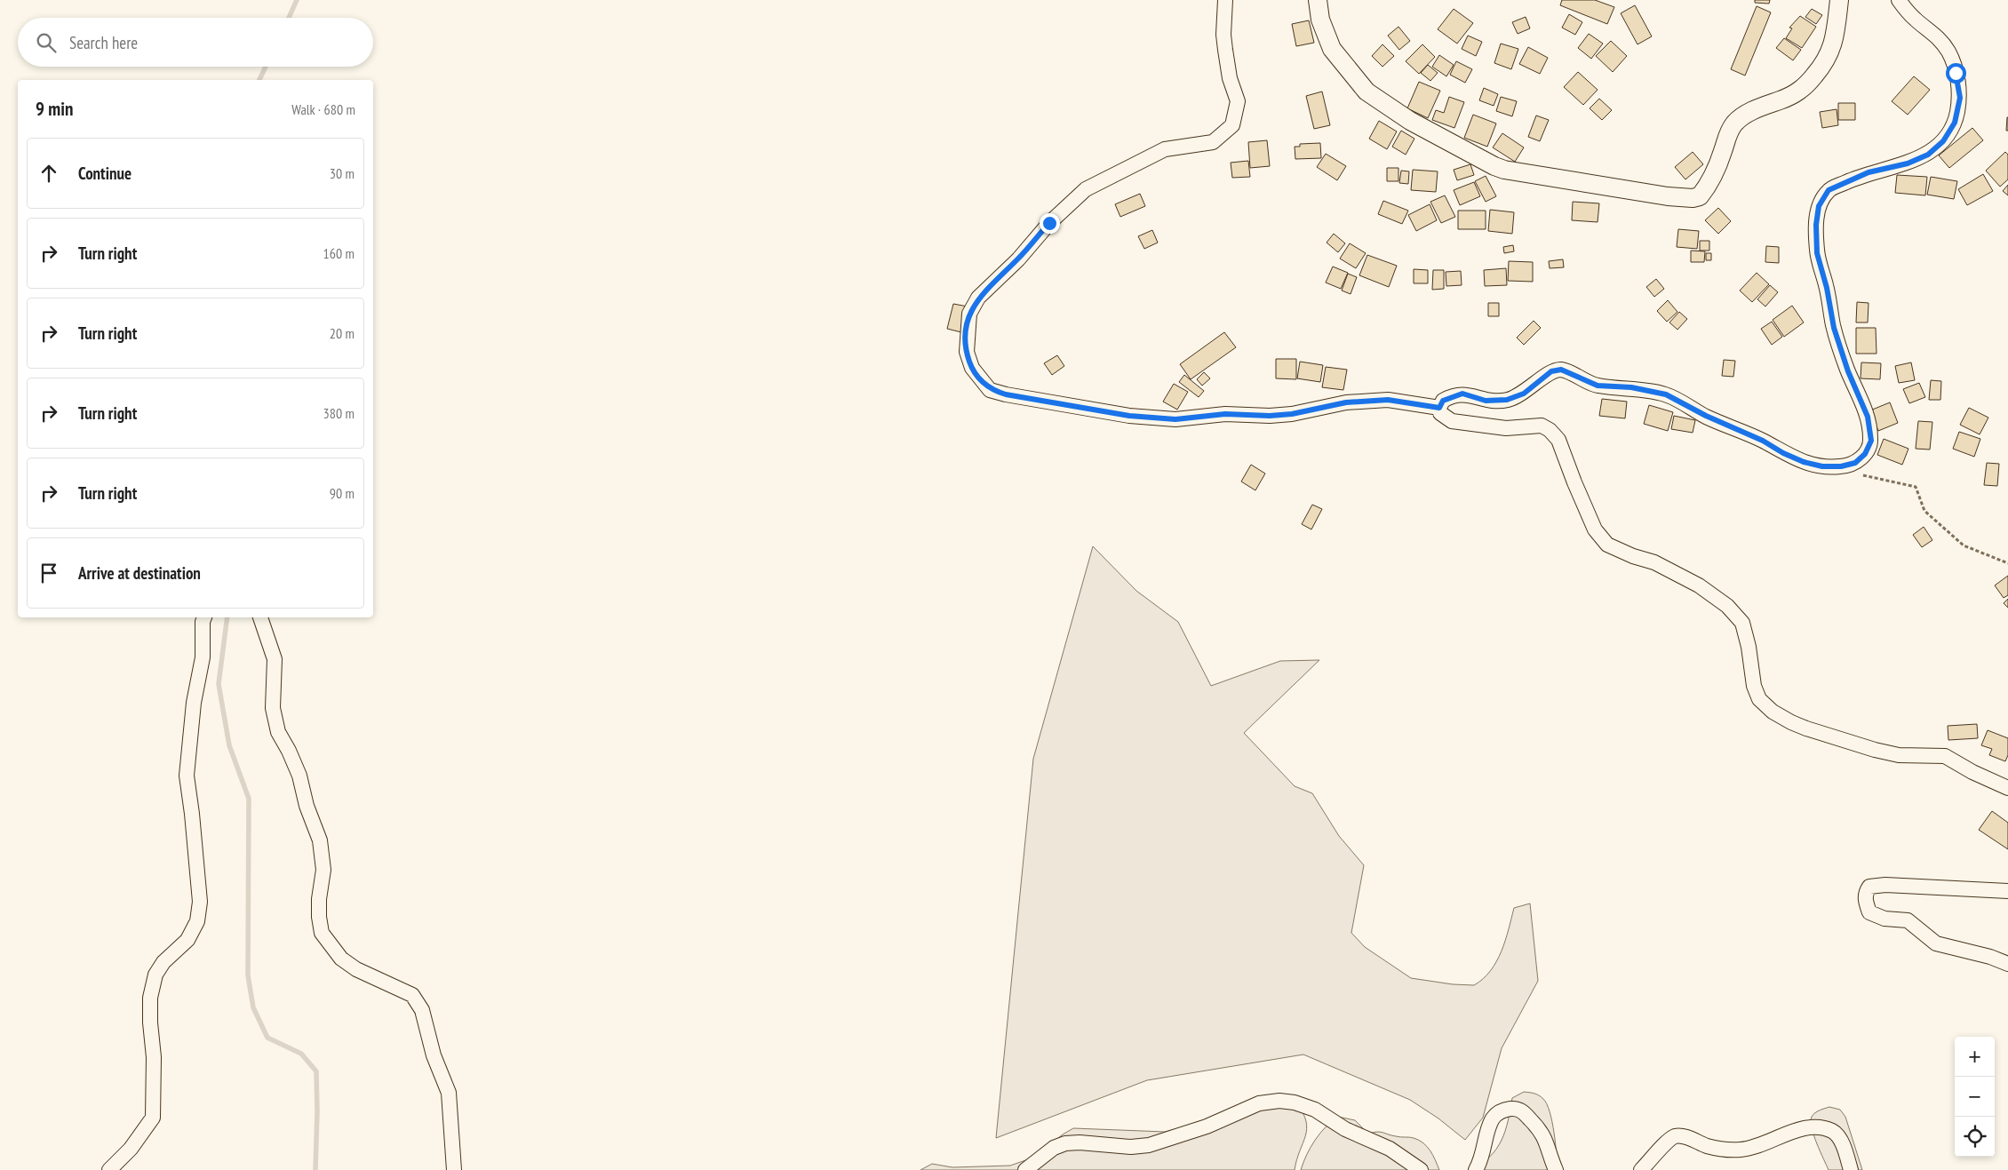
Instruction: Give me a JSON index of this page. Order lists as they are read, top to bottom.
{
  "page": {
    "search": "Search here",
    "heading": ["9 min", "Walk · 680 m"],
    "list": [
      ["Continue", "30 m"],
      ["Turn right", "160 m"],
      ["Turn right", "20 m"],
      ["Turn right", "380 m"],
      ["Turn right", "90 m"],
      "Arrive at destination"
    ],
    "map_buttons": ["+", "−"]
  }
}
